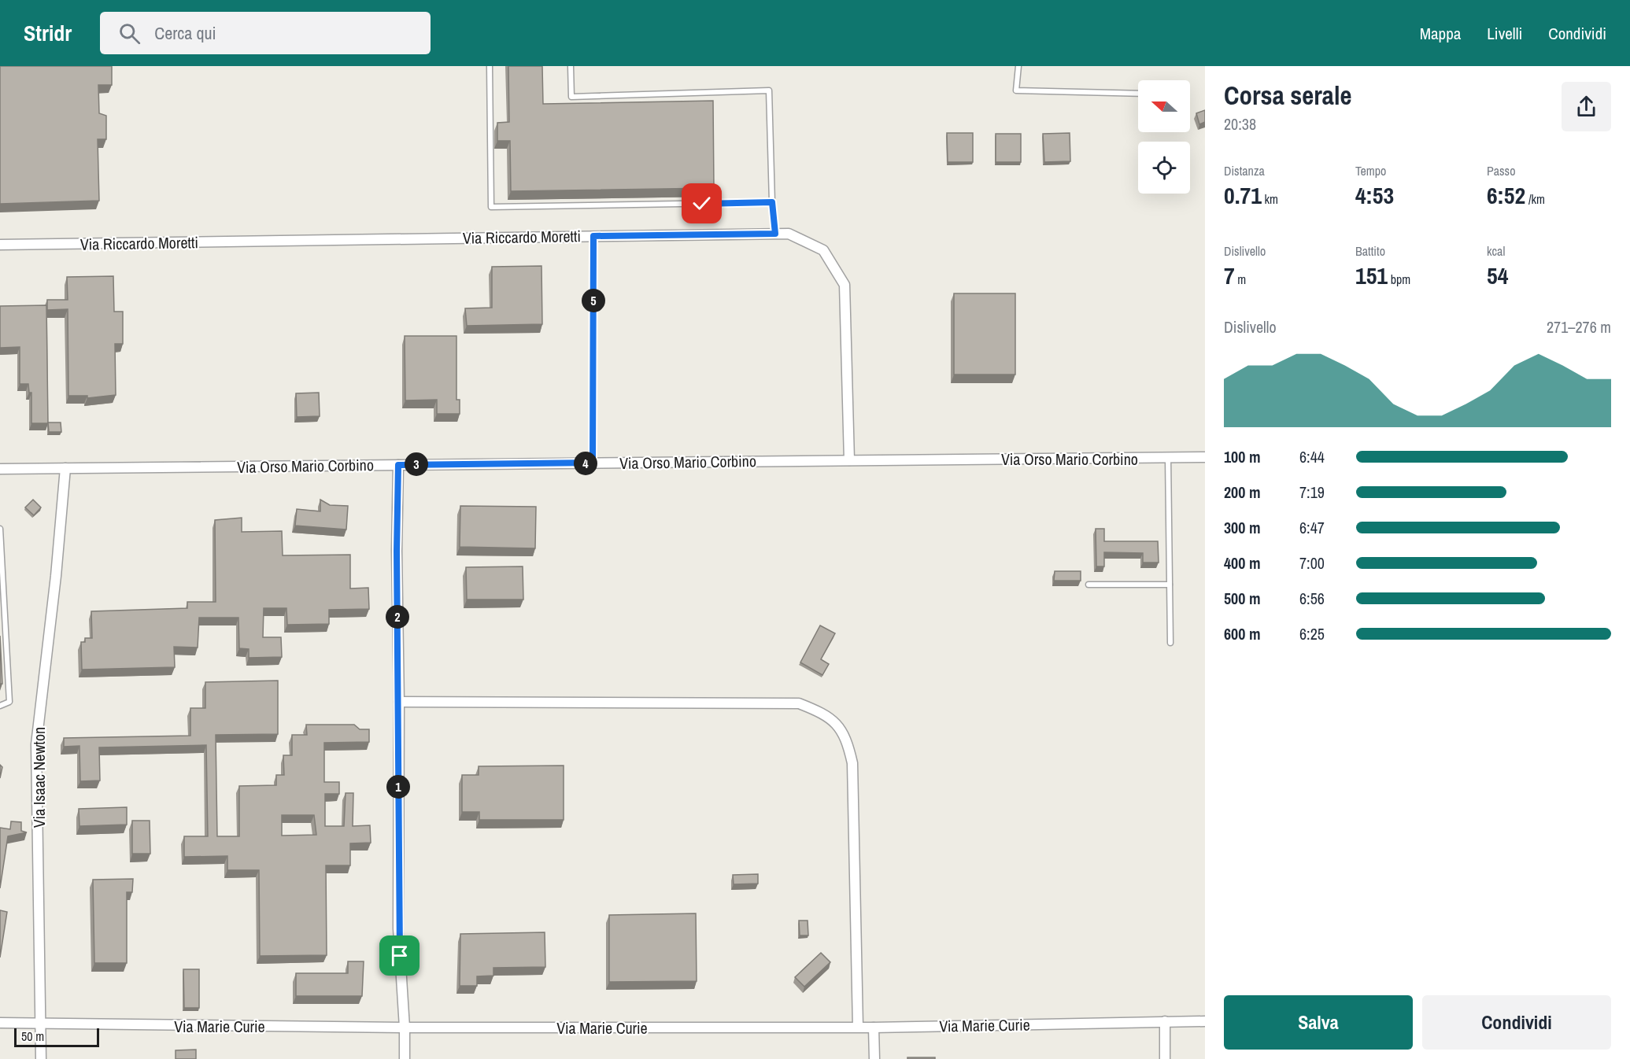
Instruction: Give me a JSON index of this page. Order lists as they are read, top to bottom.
{
  "streets": {
    "street": [
      "Via Riccardo Moretti",
      "Via Orso Mario Corbino",
      "Via Isaac Newton",
      "Via Marie Curie"
    ]
  },
  "crossings": [
    ["Via Riccardo Moretti", "Via Orso Mario Corbino"],
    ["Via Orso Mario Corbino", "Via Isaac Newton"],
    ["Via Isaac Newton", "Via Marie Curie"]
  ],
  "scale_bar": "50 m",
  "north": "left",
  "page": {
    "header": "Stridr",
    "search": "Cerca qui",
    "nav": ["Mappa", "Livelli", "Condividi"],
    "heading": ["Corsa serale", "20:38"],
    "stats": [
      ["Distanza", "0.71 km"],
      ["Tempo", "4:53"],
      ["Passo", "6:52 /km"],
      ["Dislivello", "7 m"],
      ["Battito", "151 bpm"],
      ["kcal", "54"]
    ],
    "pins": [
      "5",
      "4",
      "3",
      "2",
      "1"
    ],
    "chart": ["Dislivello", "271–276 m"],
    "list": [
      {
        "name": "100 m",
        "note": "6:44"
      },
      {
        "name": "200 m",
        "note": "7:19"
      },
      {
        "name": "300 m",
        "note": "6:47"
      },
      {
        "name": "400 m",
        "note": "7:00"
      },
      {
        "name": "500 m",
        "note": "6:56"
      },
      {
        "name": "600 m",
        "note": "6:25"
      }
    ],
    "buttons": ["Salva", "Condividi"],
    "scale": "50 m"
  }
}
